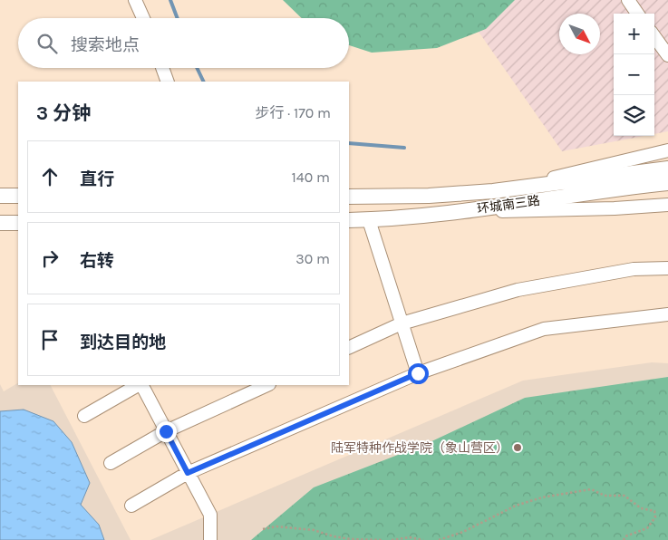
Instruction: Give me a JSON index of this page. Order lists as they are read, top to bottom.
{
  "streets": {
    "main road": ["环城南三路"]
  },
  "places": ["陆军特种作战学院（象山营区）"],
  "north": "bottom right",
  "page": {
    "map_buttons": ["+", "−"],
    "search": "搜索地点",
    "heading": ["3 分钟", "步行 · 170 m"],
    "list": [
      ["直行", "140 m"],
      ["右转", "30 m"],
      "到达目的地"
    ]
  }
}
